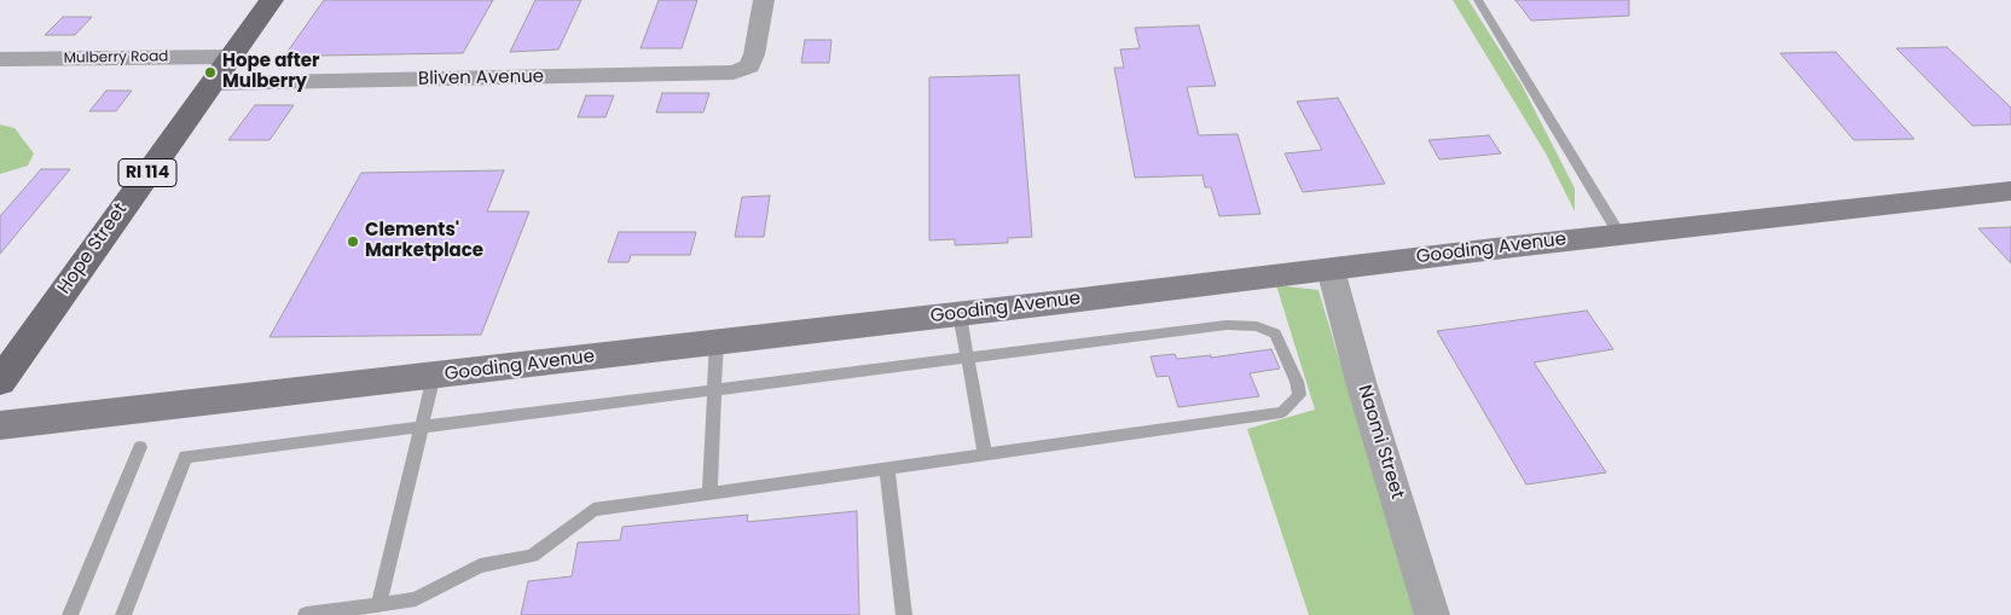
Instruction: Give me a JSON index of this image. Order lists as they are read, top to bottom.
{
  "streets": {
    "main road": ["RI 114", "Hope Street", "Gooding Avenue"],
    "street": ["Mulberry Road", "Bliven Avenue", "Naomi Street"]
  },
  "crossings": [
    ["Mulberry Road", "Hope Street"],
    ["Bliven Avenue", "Hope Street"],
    ["Gooding Avenue", "Naomi Street"]
  ],
  "places": ["Hope after Mulberry", "Clements' Marketplace"]
}
